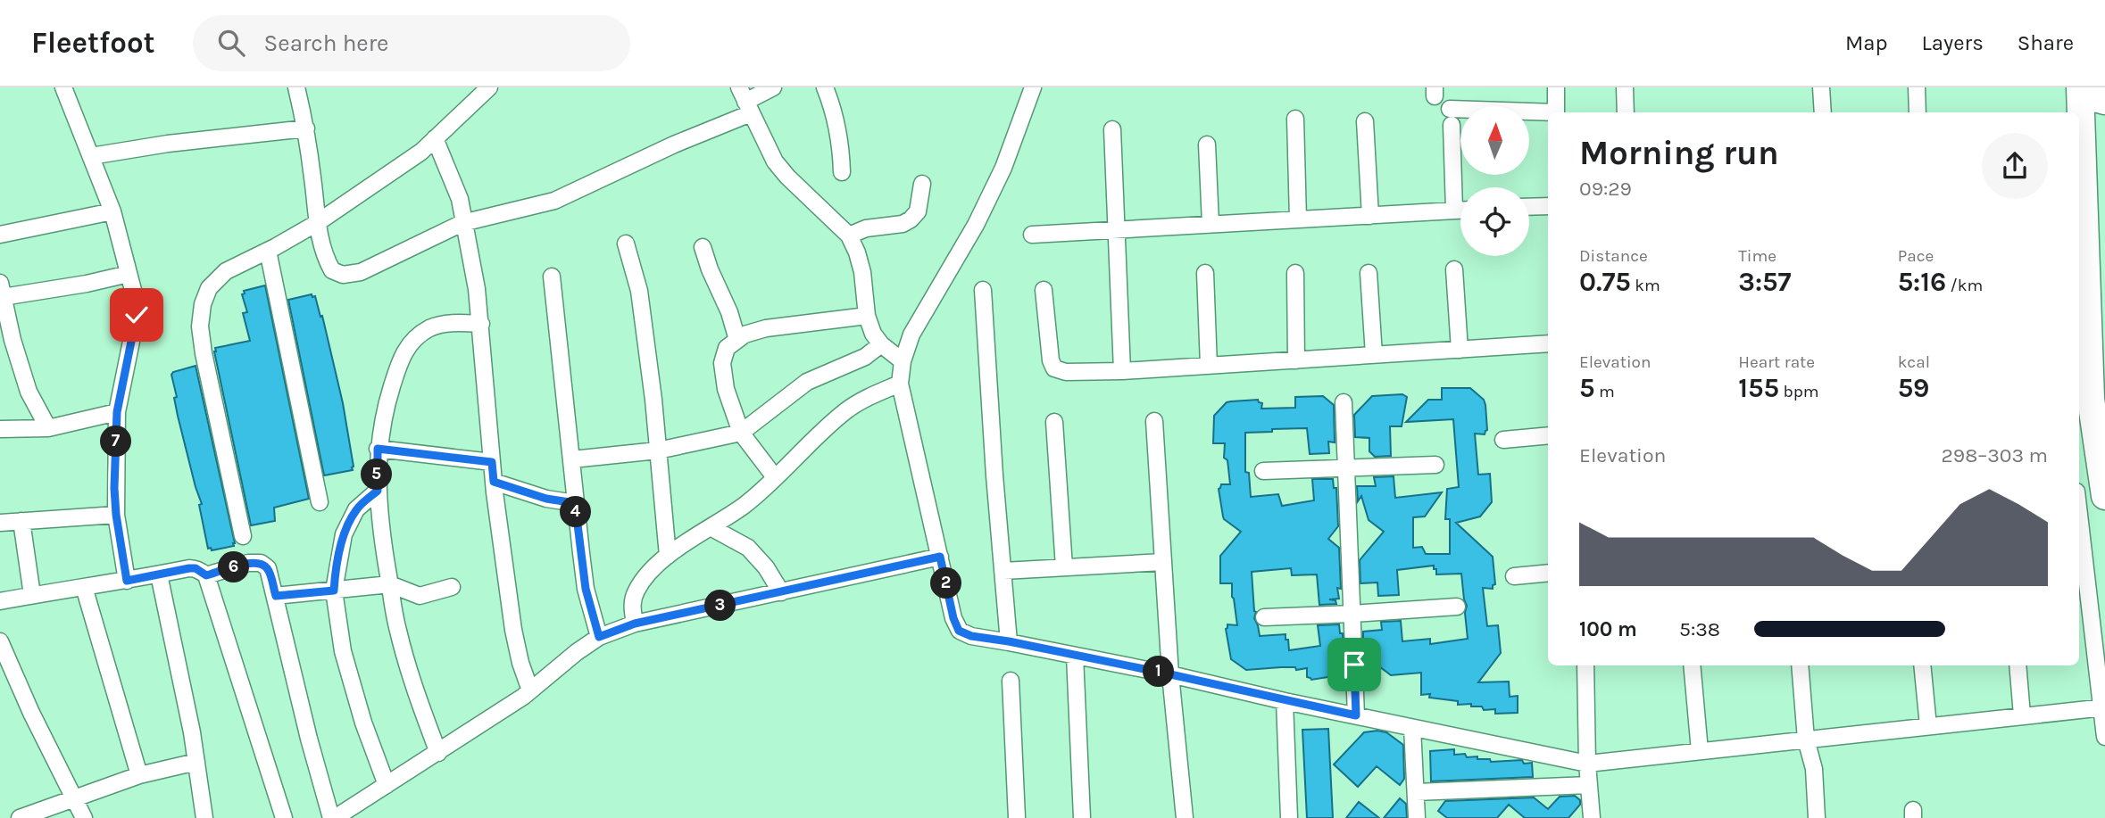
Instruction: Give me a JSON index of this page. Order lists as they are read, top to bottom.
{
  "north": "top",
  "page": {
    "header": "Fleetfoot",
    "search": "Search here",
    "nav": ["Map", "Layers", "Share"],
    "heading": ["Morning run", "09:29"],
    "stats": [
      ["Distance", "0.75 km"],
      ["Time", "3:57"],
      ["Pace", "5:16 /km"],
      ["Elevation", "5 m"],
      ["Heart rate", "155 bpm"],
      ["kcal", "59"]
    ],
    "pins": [
      "7",
      "5",
      "4",
      "6",
      "2",
      "3",
      "1"
    ],
    "chart": ["Elevation", "298–303 m"],
    "list": [
      {
        "name": "100 m",
        "note": "5:38"
      }
    ]
  }
}
